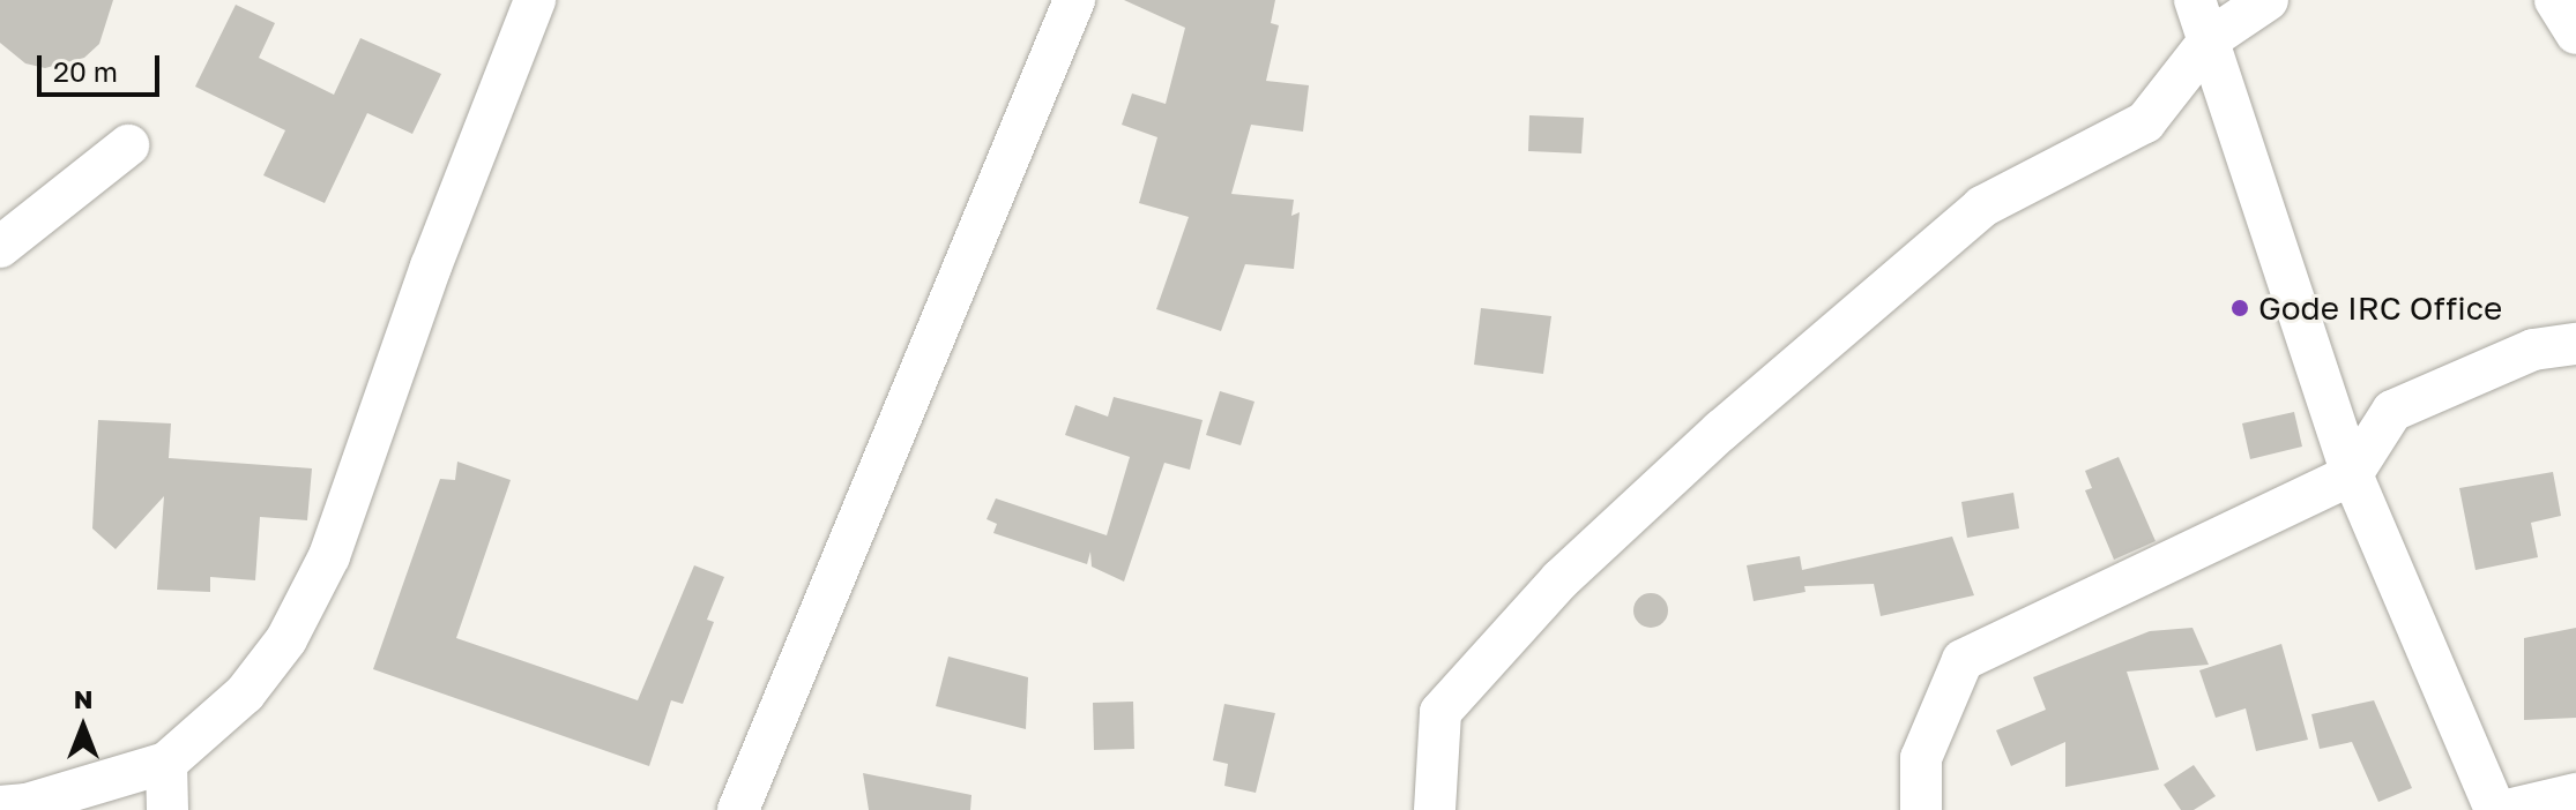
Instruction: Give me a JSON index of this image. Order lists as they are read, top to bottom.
{
  "places": ["Gode IRC Office"],
  "scale_bar": "20 m",
  "north": "top"
}
